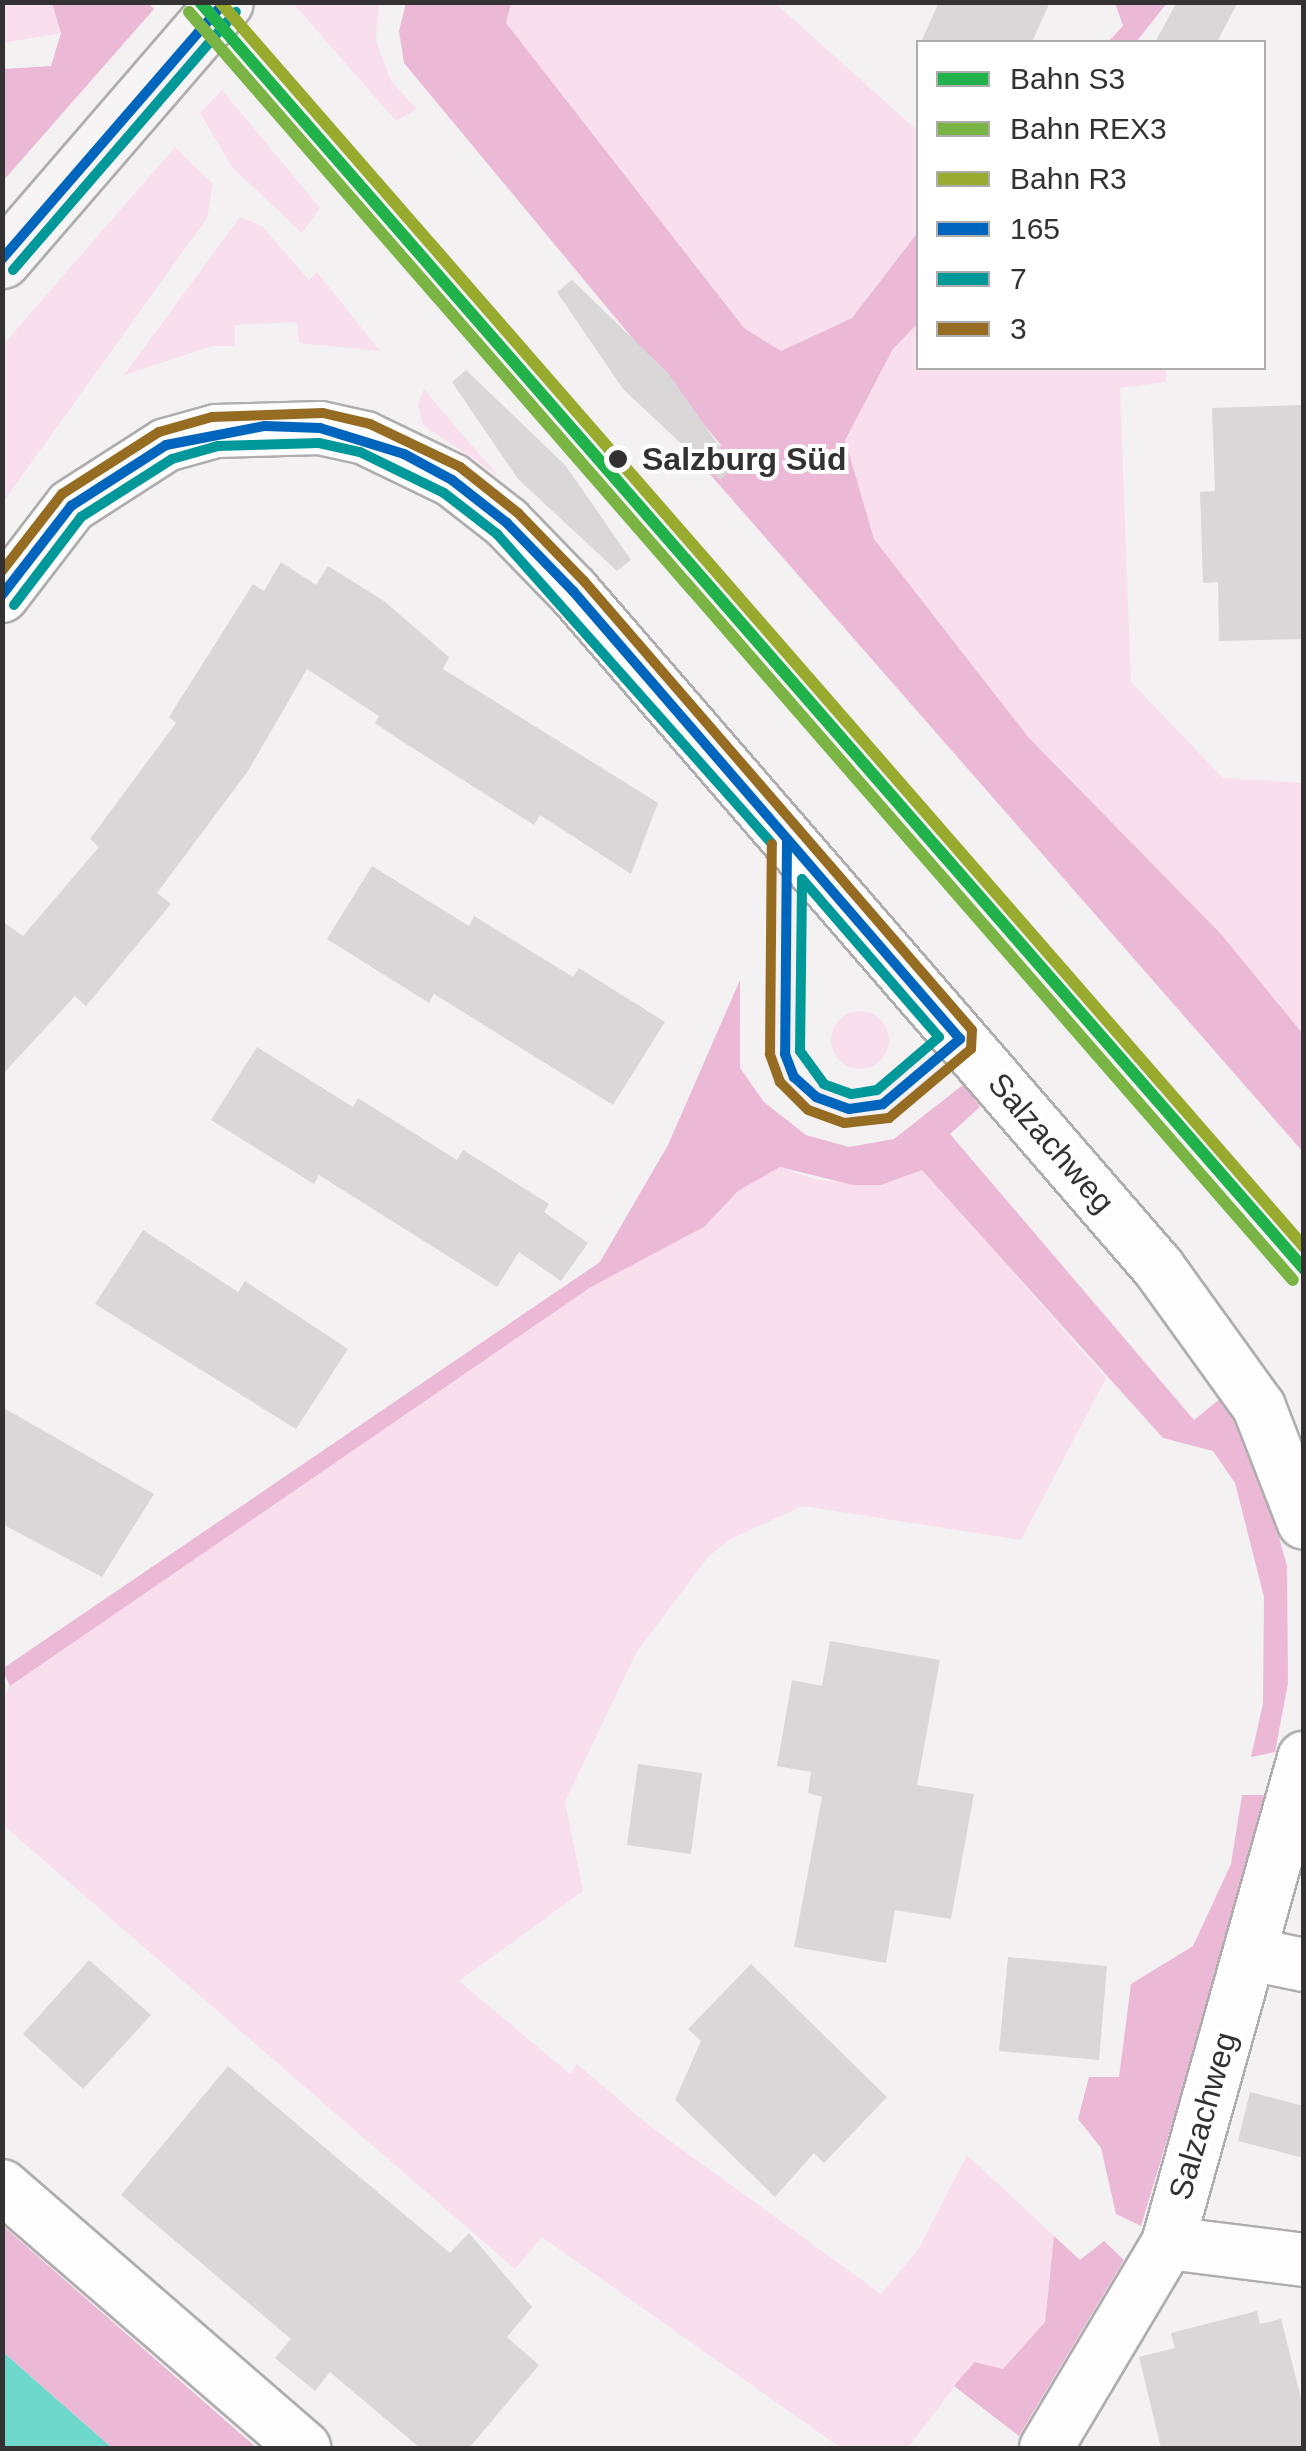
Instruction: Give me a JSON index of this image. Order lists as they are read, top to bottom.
{
  "streets": {
    "street": ["Salzachweg"]
  },
  "places": ["Salzburg Süd"],
  "lines": [
    "rail line S3",
    "rail line R3",
    "transit line 165",
    "rail line REX3",
    "transit line 7",
    "transit line 3"
  ],
  "legend": [
    "Bahn S3",
    "Bahn REX3",
    "Bahn R3",
    "165",
    "7",
    "3"
  ]
}
